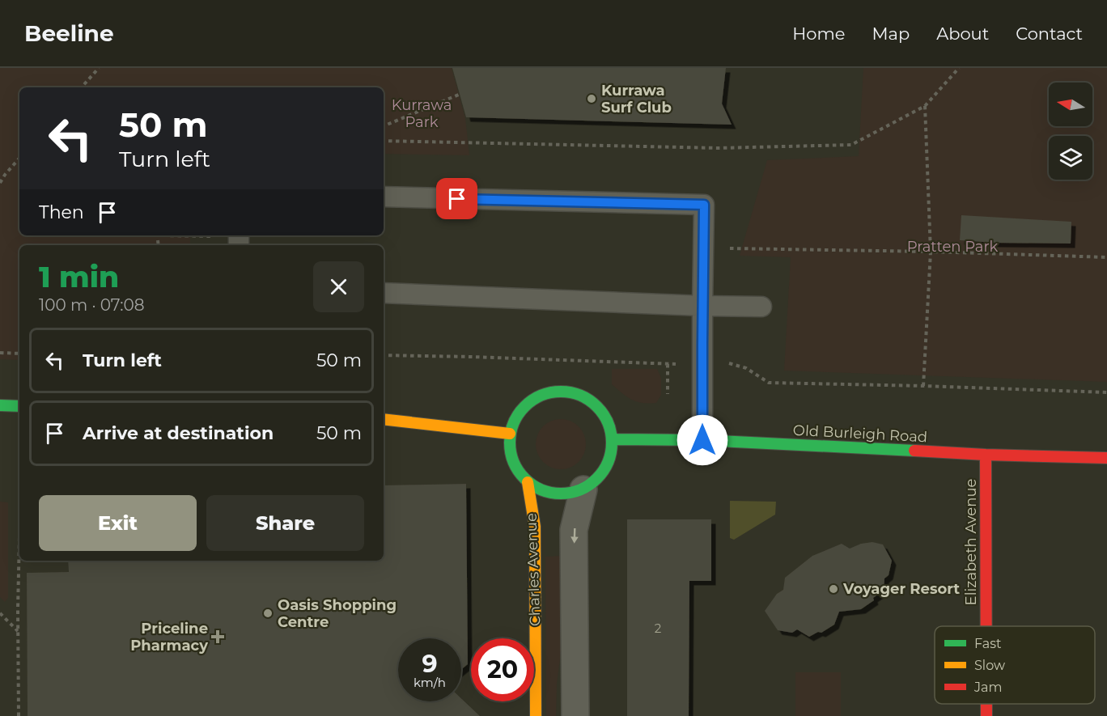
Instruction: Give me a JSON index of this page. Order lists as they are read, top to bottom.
{
  "streets": {
    "street": ["Old Burleigh Road", "Elizabeth Avenue", "Charles Avenue"]
  },
  "crossings": [
    ["Old Burleigh Road", "Elizabeth Avenue"],
    ["Old Burleigh Road", "Charles Avenue"]
  ],
  "parks": ["Kurrawa Park", "Pratten Park"],
  "places": {
    "other": ["Kurrawa Surf Club", "Voyager Resort", "Oasis Shopping Centre"],
    "health": ["Priceline Pharmacy"]
  },
  "house_numbers": ["2"],
  "legend": ["Fast", "Slow", "Jam"],
  "north": "left",
  "page": {
    "header": "Beeline",
    "nav": [
      "Home",
      "Map",
      "About",
      "Contact"
    ],
    "turn": ["50 m", "Turn left"],
    "then": "Then",
    "heading": ["1 min", "100 m · 07:08"],
    "list": [
      {
        "name": "Turn left",
        "value": "50 m"
      },
      {
        "name": "Arrive at destination",
        "value": "50 m"
      }
    ],
    "buttons": ["Exit", "Share"],
    "speed": "9 km/h",
    "limit": "20"
  }
}
